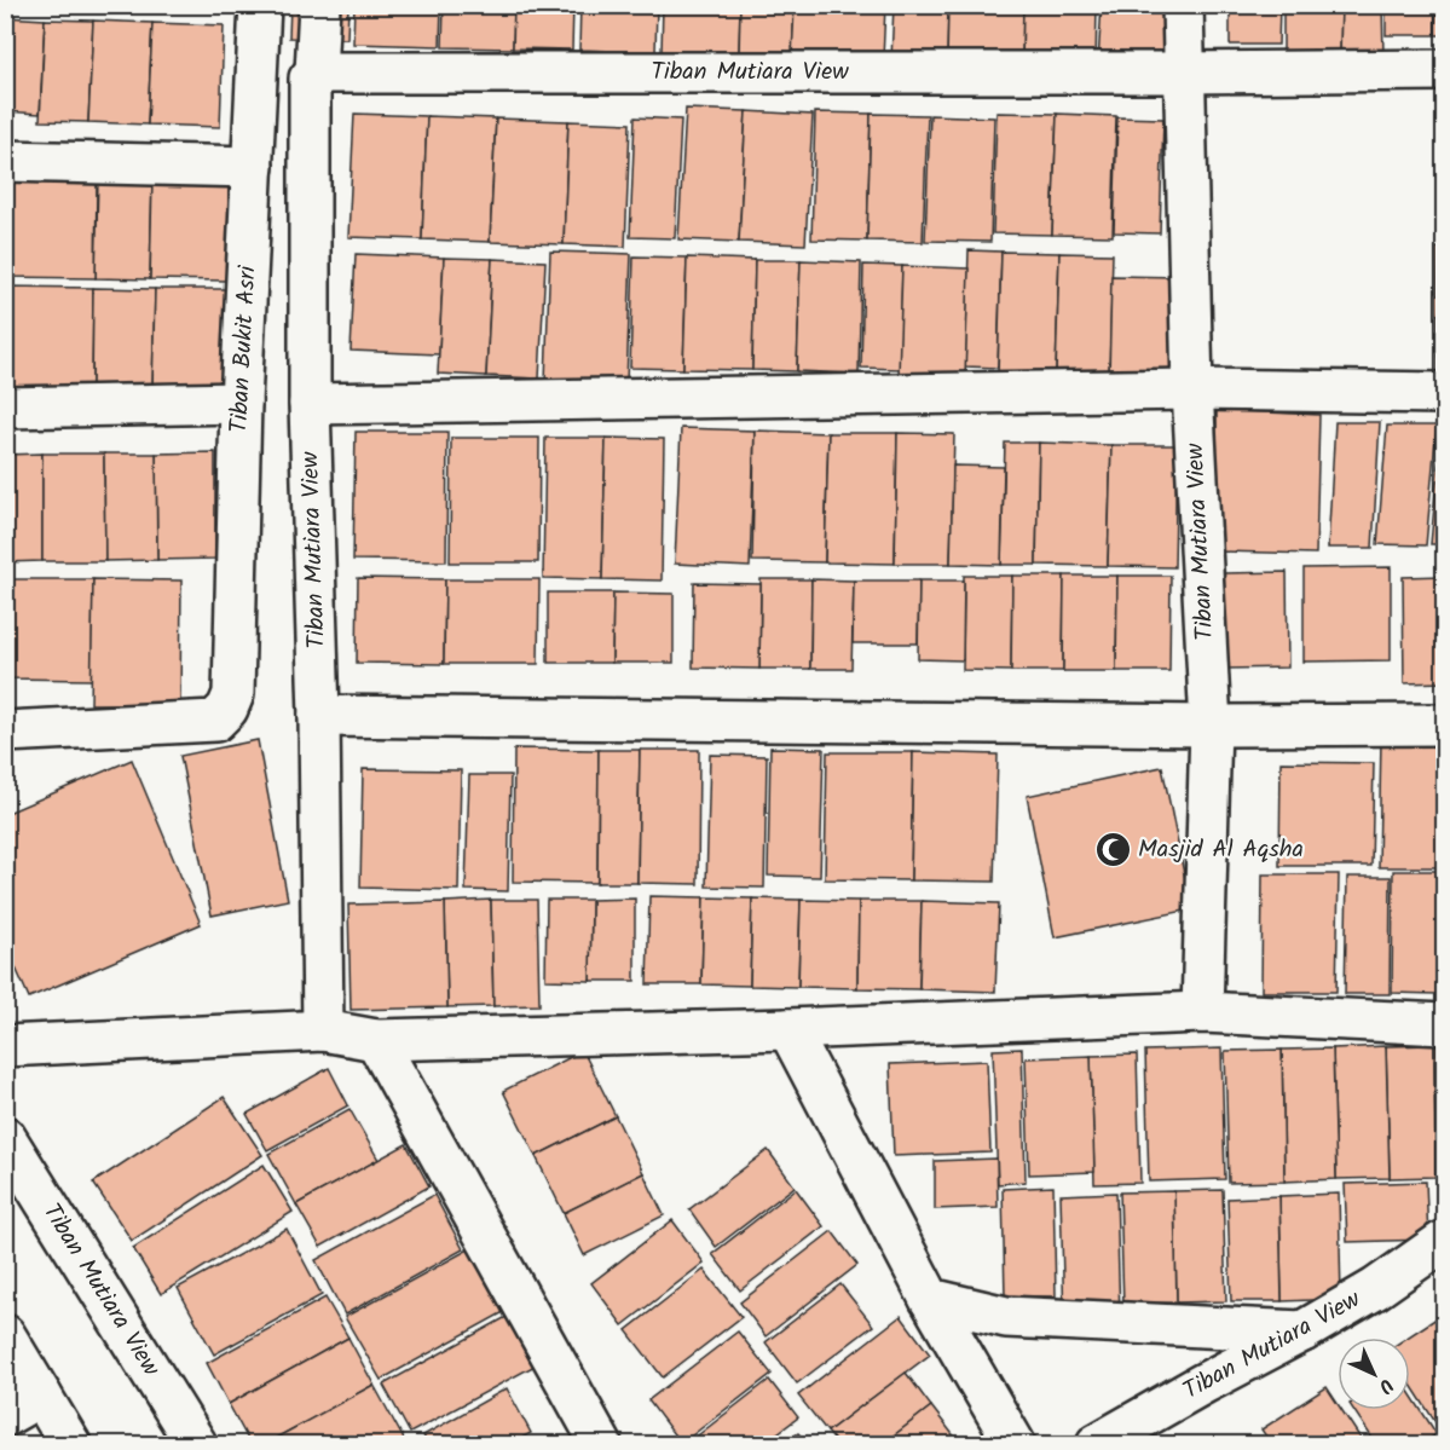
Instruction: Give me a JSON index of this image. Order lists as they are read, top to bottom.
{
  "streets": {
    "street": ["Tiban Mutiara View", "Tiban Bukit Asri"]
  },
  "places": {
    "mosque": ["Masjid Al Aqsha"]
  },
  "north": "bottom right"
}
